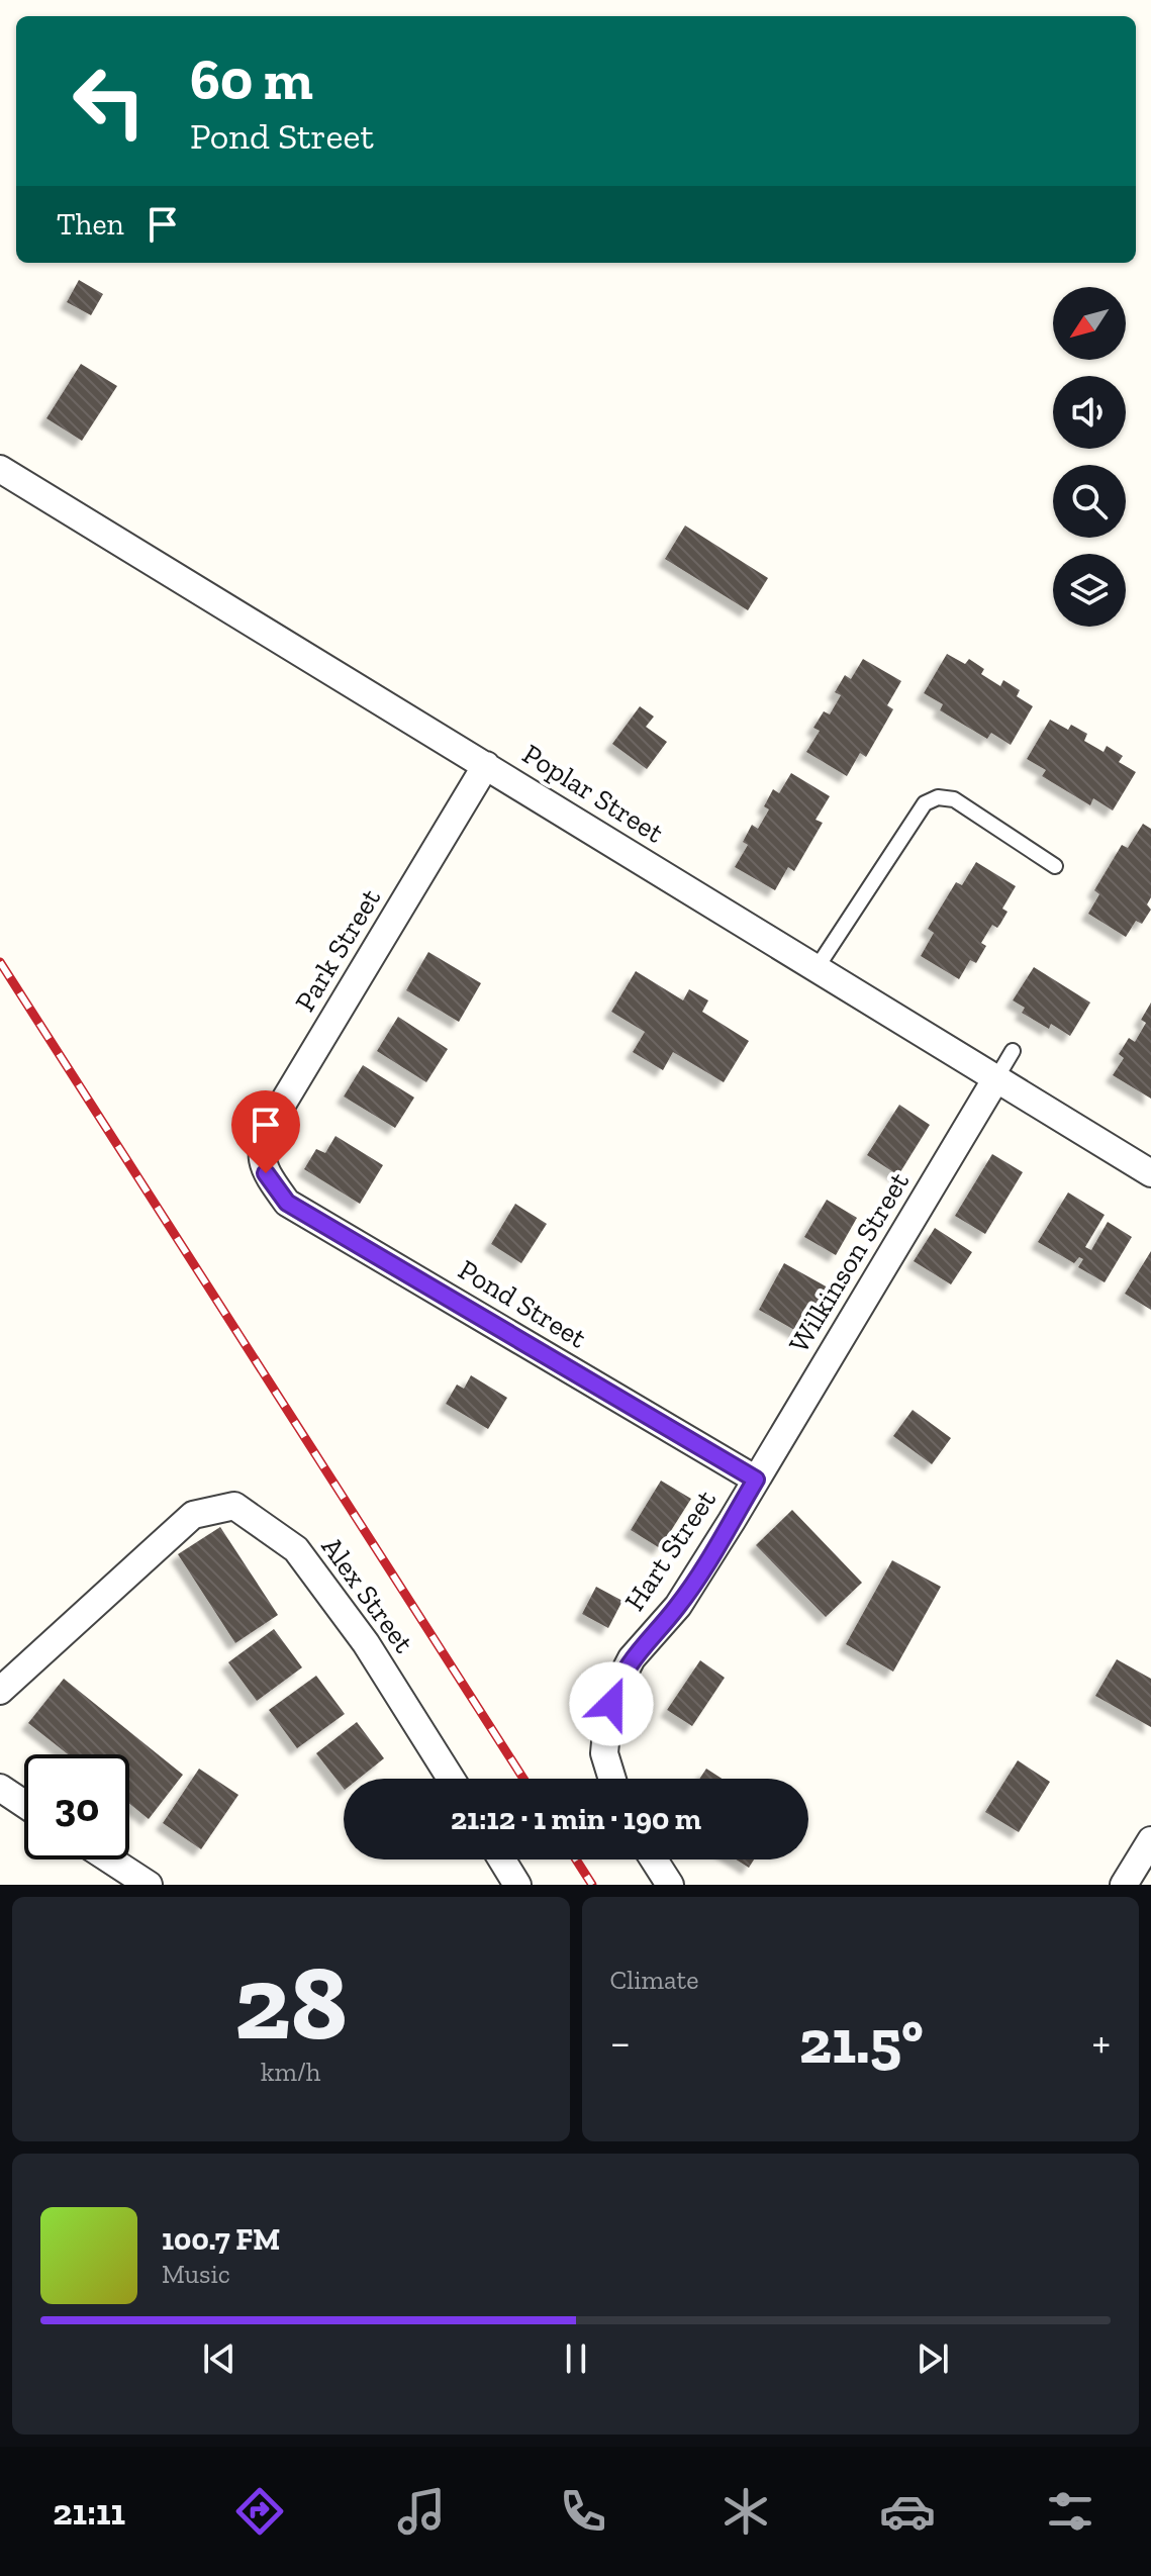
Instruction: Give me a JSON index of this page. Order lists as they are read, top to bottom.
{
  "streets": {
    "street": [
      "Poplar Street",
      "Park Street",
      "Wilkinson Street",
      "Pond Street",
      "Hart Street",
      "Alex Street"
    ]
  },
  "crossings": [
    ["Poplar Street", "Park Street"],
    ["Poplar Street", "Wilkinson Street"],
    ["Park Street", "Pond Street"],
    ["Wilkinson Street", "Pond Street"],
    ["Wilkinson Street", "Hart Street"],
    ["Pond Street", "Hart Street"]
  ],
  "north": "bottom left",
  "page": {
    "turn": ["60 m", "Pond Street"],
    "then": "Then",
    "limit": "30",
    "trip": "21:12 · 1 min · 190 m",
    "tile": [
      ["28", "km/h"],
      "Climate"
    ],
    "heat": ["−", "21.5°", "+"],
    "song": ["100.7 FM", "Music"],
    "tabs": "21:11"
  }
}
